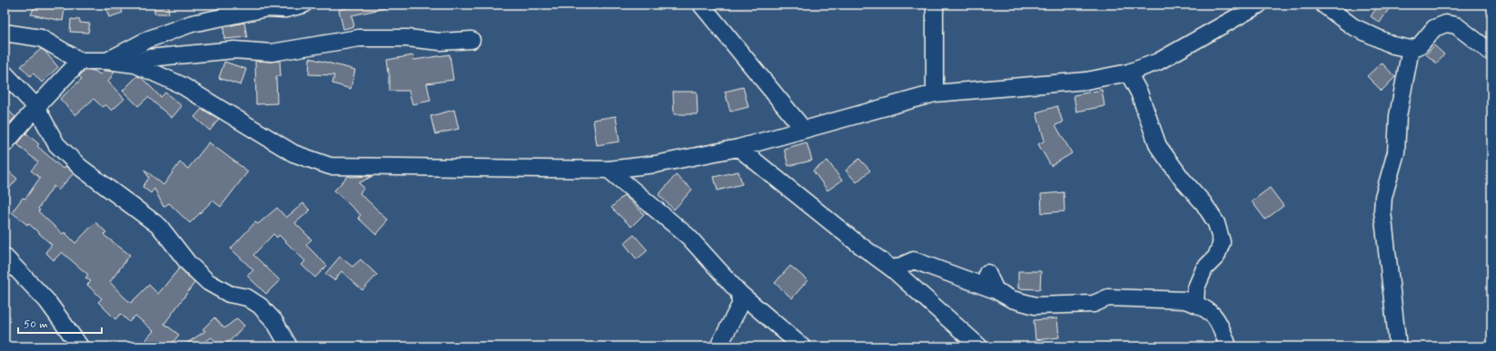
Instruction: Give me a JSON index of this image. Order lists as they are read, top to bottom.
{
  "scale_bar": "50 m"
}
